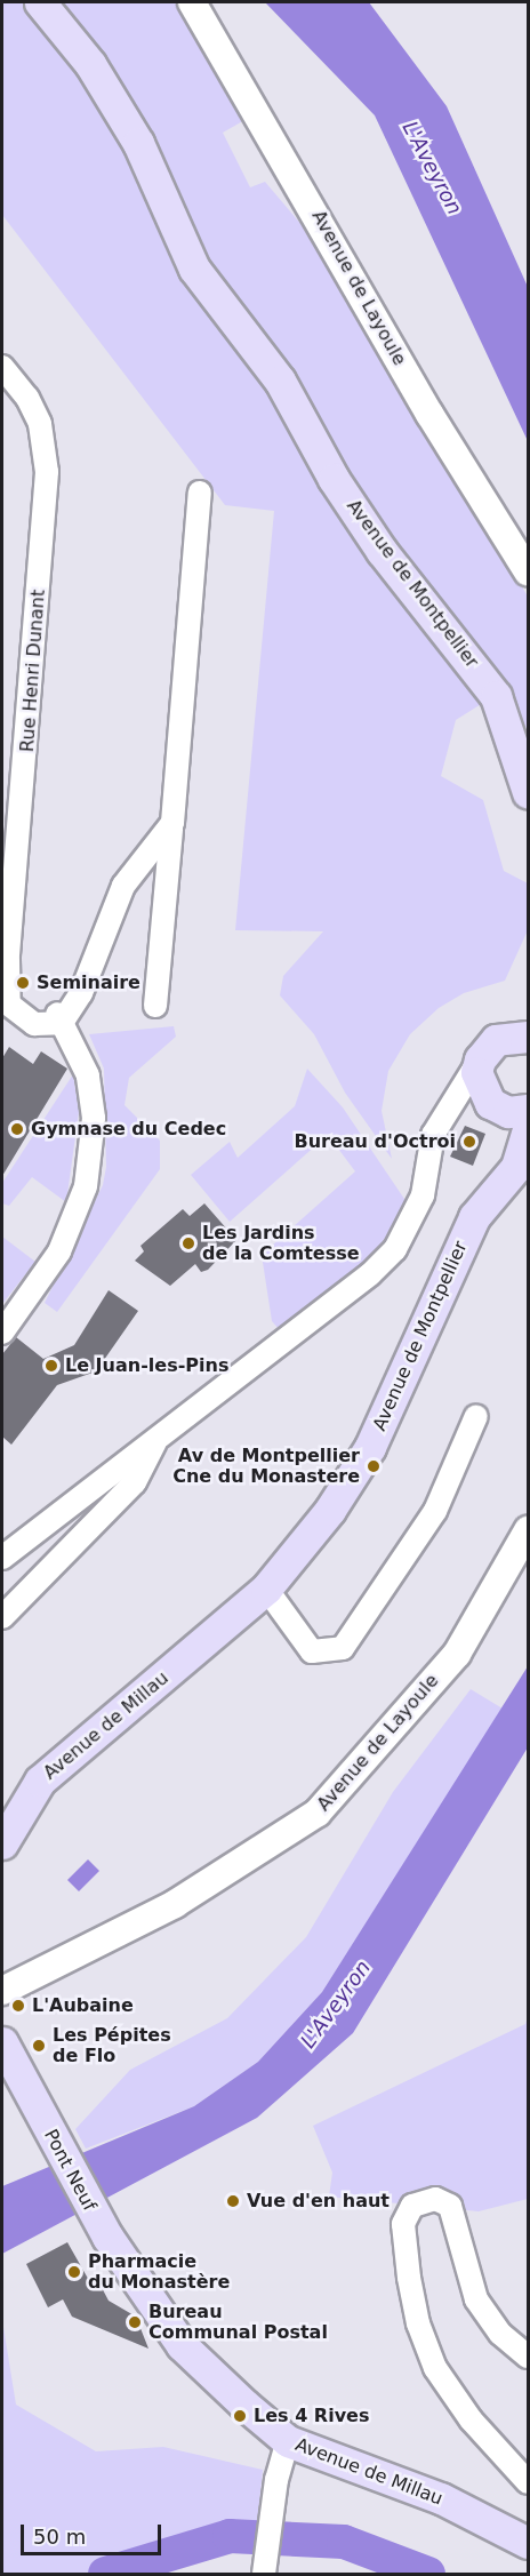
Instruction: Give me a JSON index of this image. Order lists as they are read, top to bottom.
{
  "streets": {
    "main road": ["Avenue de Montpellier", "Avenue de Millau", "Pont Neuf"],
    "street": ["Avenue de Layoule", "Rue Henri Dunant"]
  },
  "crossings": [
    ["Avenue de Montpellier", "Avenue de Millau"],
    ["Avenue de Millau", "Pont Neuf"]
  ],
  "water": ["L'Aveyron"],
  "places": [
    "Seminaire",
    "Gymnase du Cedec",
    "Bureau d'Octroi",
    "Les Jardins de la Comtesse",
    "Le Juan-les-Pins",
    "Av de Montpellier Cne du Monastere",
    "L'Aubaine",
    "Les Pépites de Flo",
    "Vue d'en haut",
    "Pharmacie du Monastère",
    "Bureau Communal Postal",
    "Les 4 Rives"
  ],
  "scale_bar": "50 m"
}
